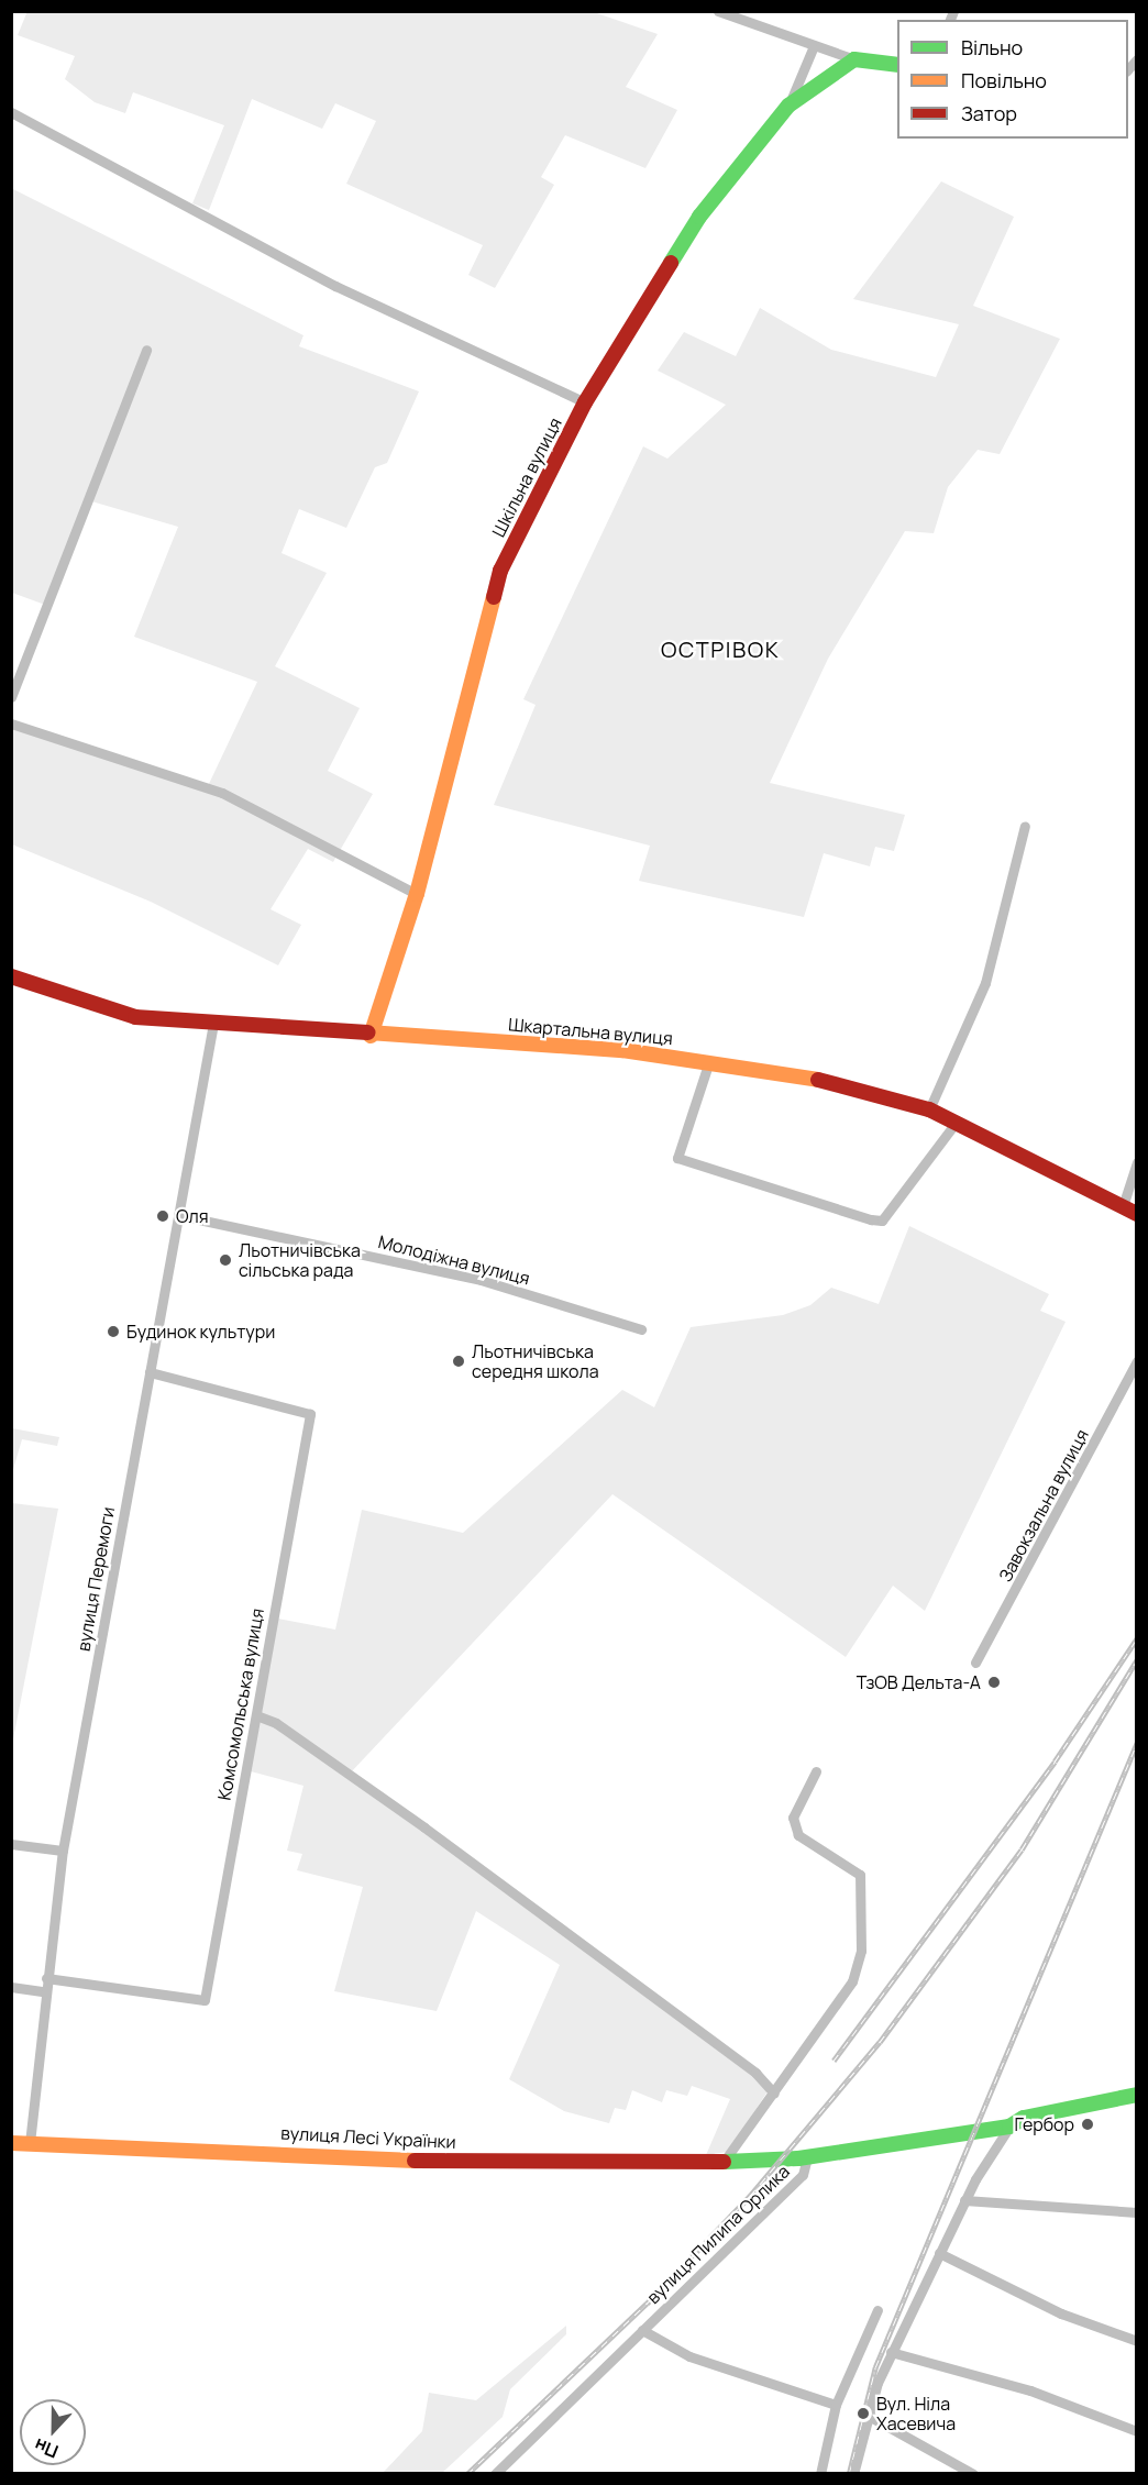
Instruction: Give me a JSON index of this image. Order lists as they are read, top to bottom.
{
  "streets": {
    "street": [
      "Шкільна вулиця",
      "Шкартальна вулиця",
      "Молодіжна вулиця",
      "Завокзальна вулиця",
      "вулиця Перемоги",
      "Комсомольська вулиця",
      "вулиця Лесі Українки",
      "вулиця Пилипа Орлика"
    ]
  },
  "crossings": [
    ["Шкільна вулиця", "Шкартальна вулиця"],
    ["Шкартальна вулиця", "вулиця Перемоги"],
    ["Молодіжна вулиця", "вулиця Перемоги"],
    ["вулиця Перемоги", "Комсомольська вулиця"],
    ["вулиця Перемоги", "вулиця Лесі Українки"],
    ["вулиця Лесі Українки", "вулиця Пилипа Орлика"]
  ],
  "districts": ["ОСТРІВОК"],
  "places": [
    "Оля",
    "Льотничівська сільська рада",
    "Будинок культури",
    "Льотничівська середня школа",
    "ТзОВ Дельта-А",
    "Гербор",
    "Вул. Ніла Хасевича"
  ],
  "legend": ["Вільно", "Повільно", "Затор"],
  "north": "bottom"
}
